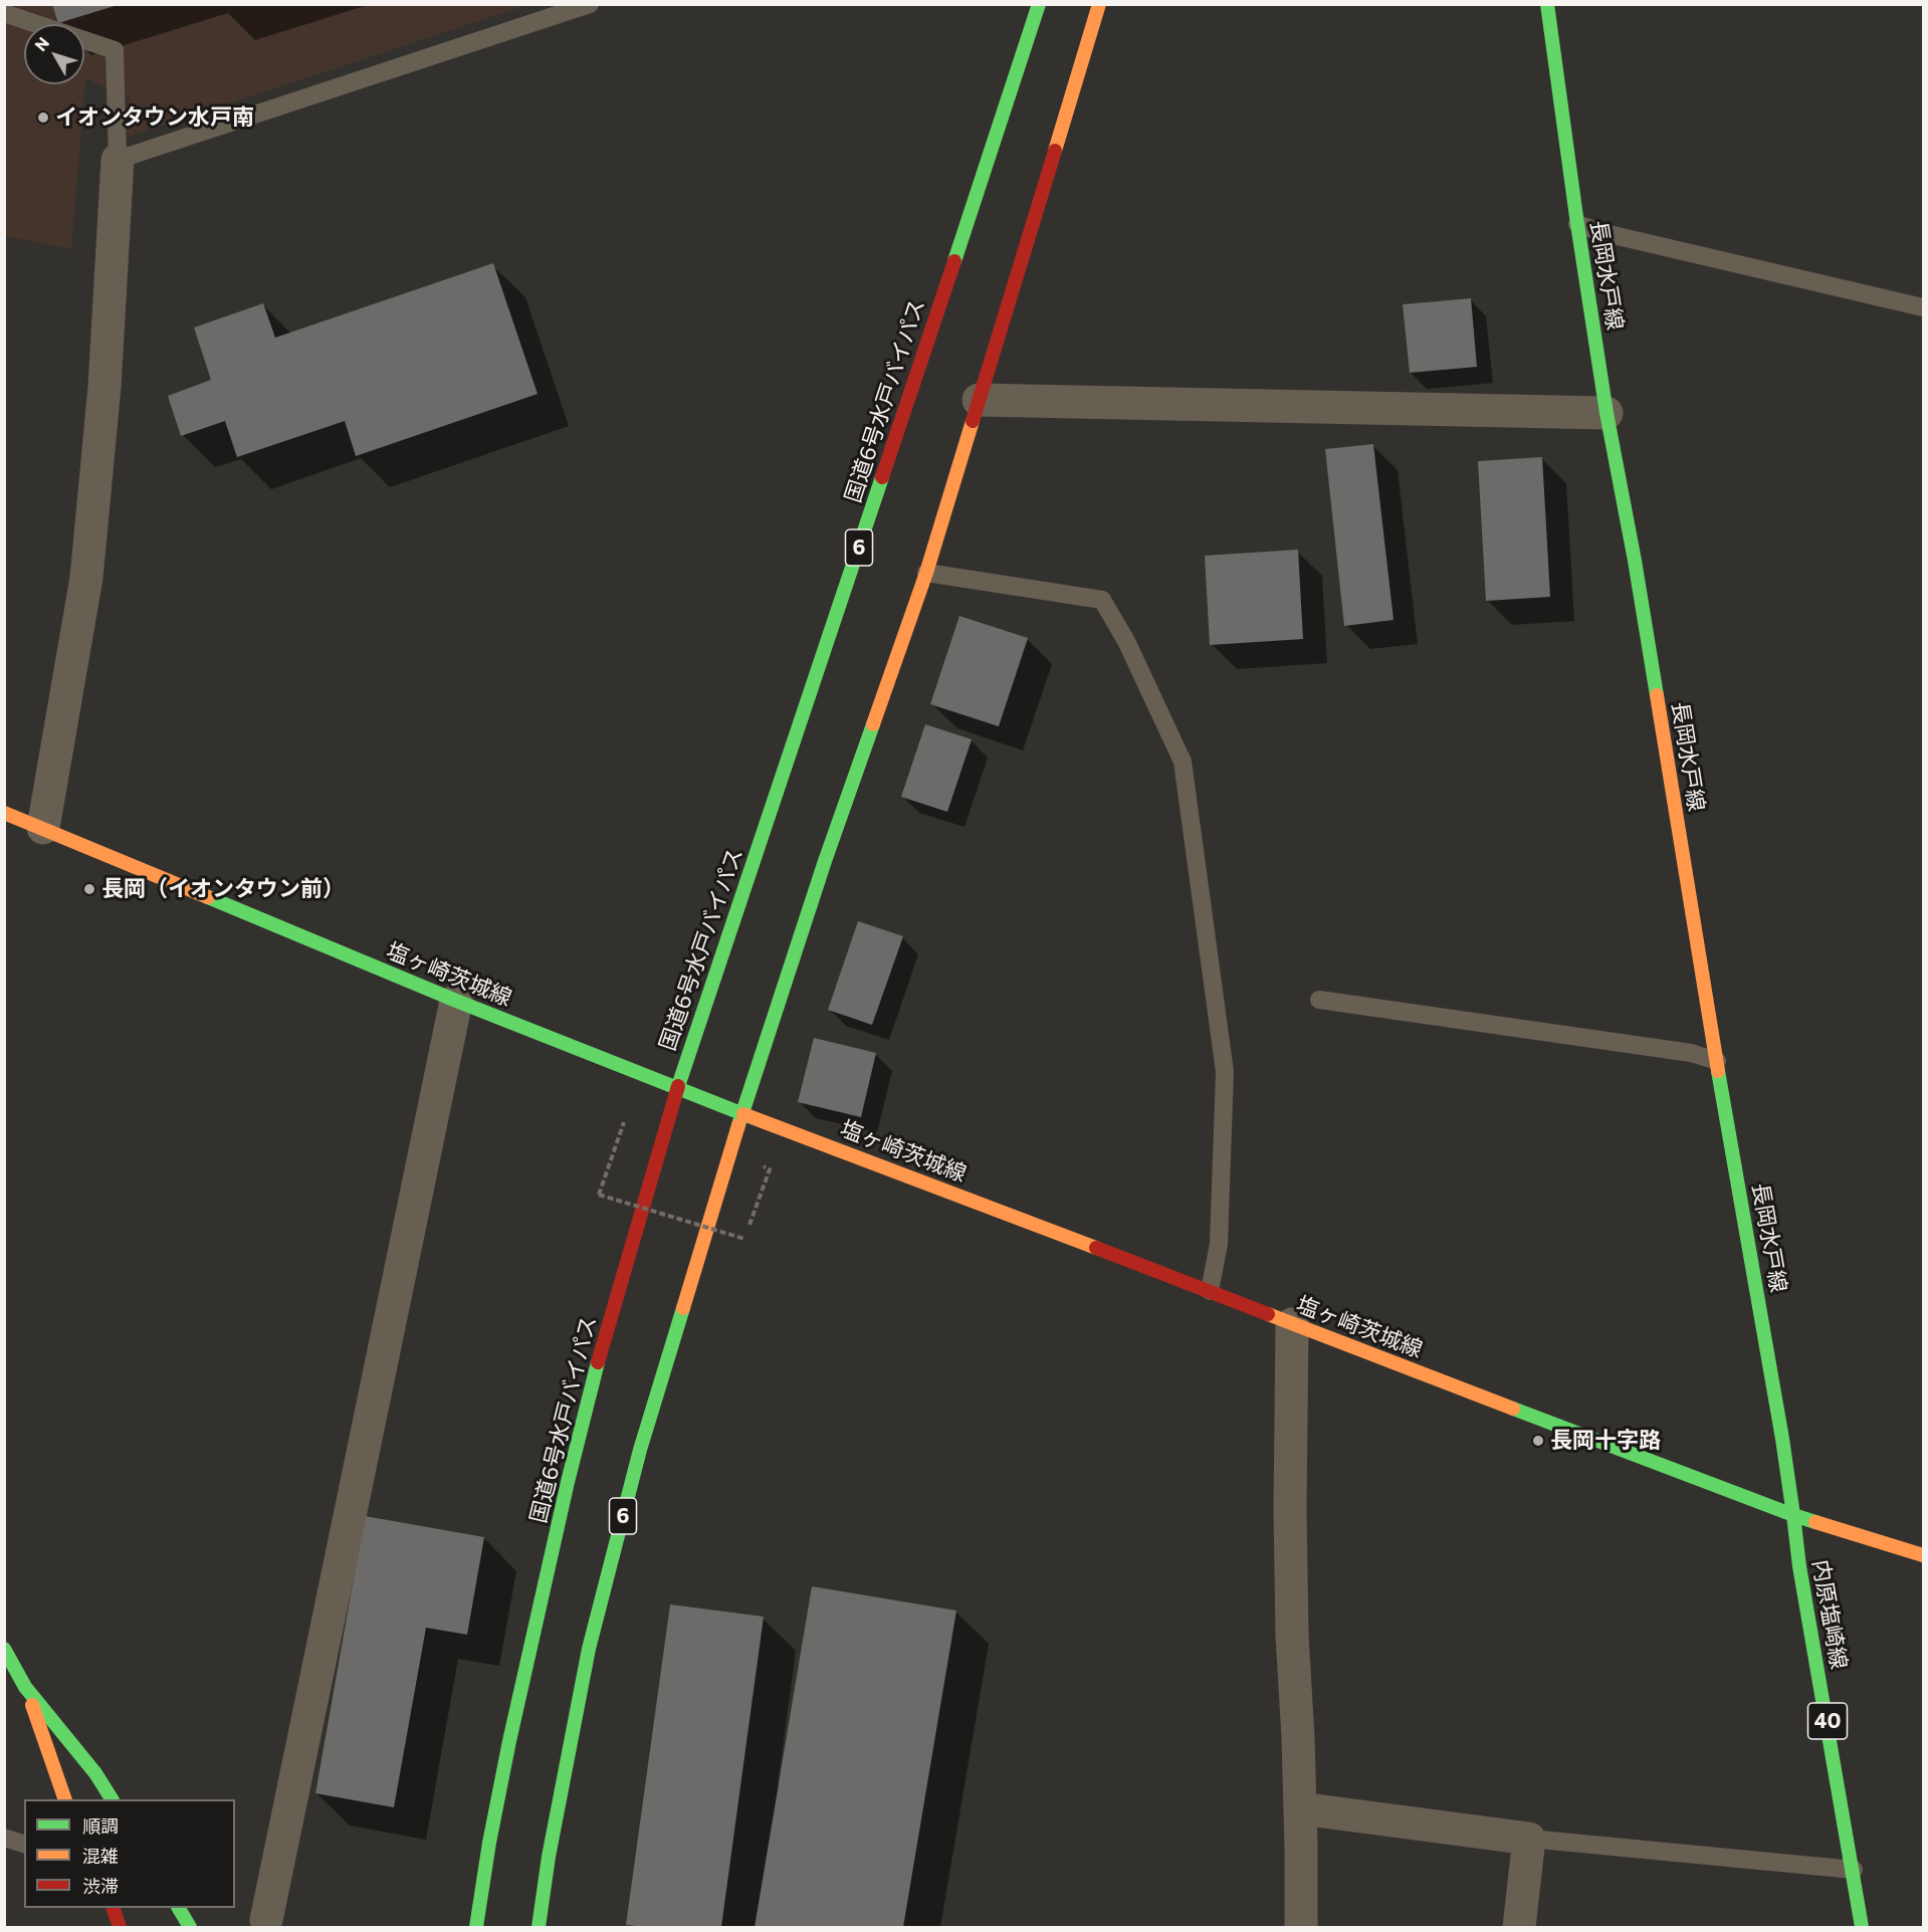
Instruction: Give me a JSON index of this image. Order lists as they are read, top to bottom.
{
  "streets": {
    "main road": [
      "長岡水戸線",
      "国道6号水戸バイパス",
      "6",
      "塩ヶ崎茨城線",
      "内原塩崎線",
      "40"
    ]
  },
  "crossings": [
    ["長岡水戸線", "塩ヶ崎茨城線"],
    ["長岡水戸線", "内原塩崎線"],
    ["国道6号水戸バイパス", "塩ヶ崎茨城線"],
    ["6", "塩ヶ崎茨城線"],
    ["塩ヶ崎茨城線", "内原塩崎線"]
  ],
  "places": ["イオンタウン水戸南", "長岡（イオンタウン前）", "長岡十字路"],
  "legend": ["順調", "混雑", "渋滞"],
  "north": "top left"
}
